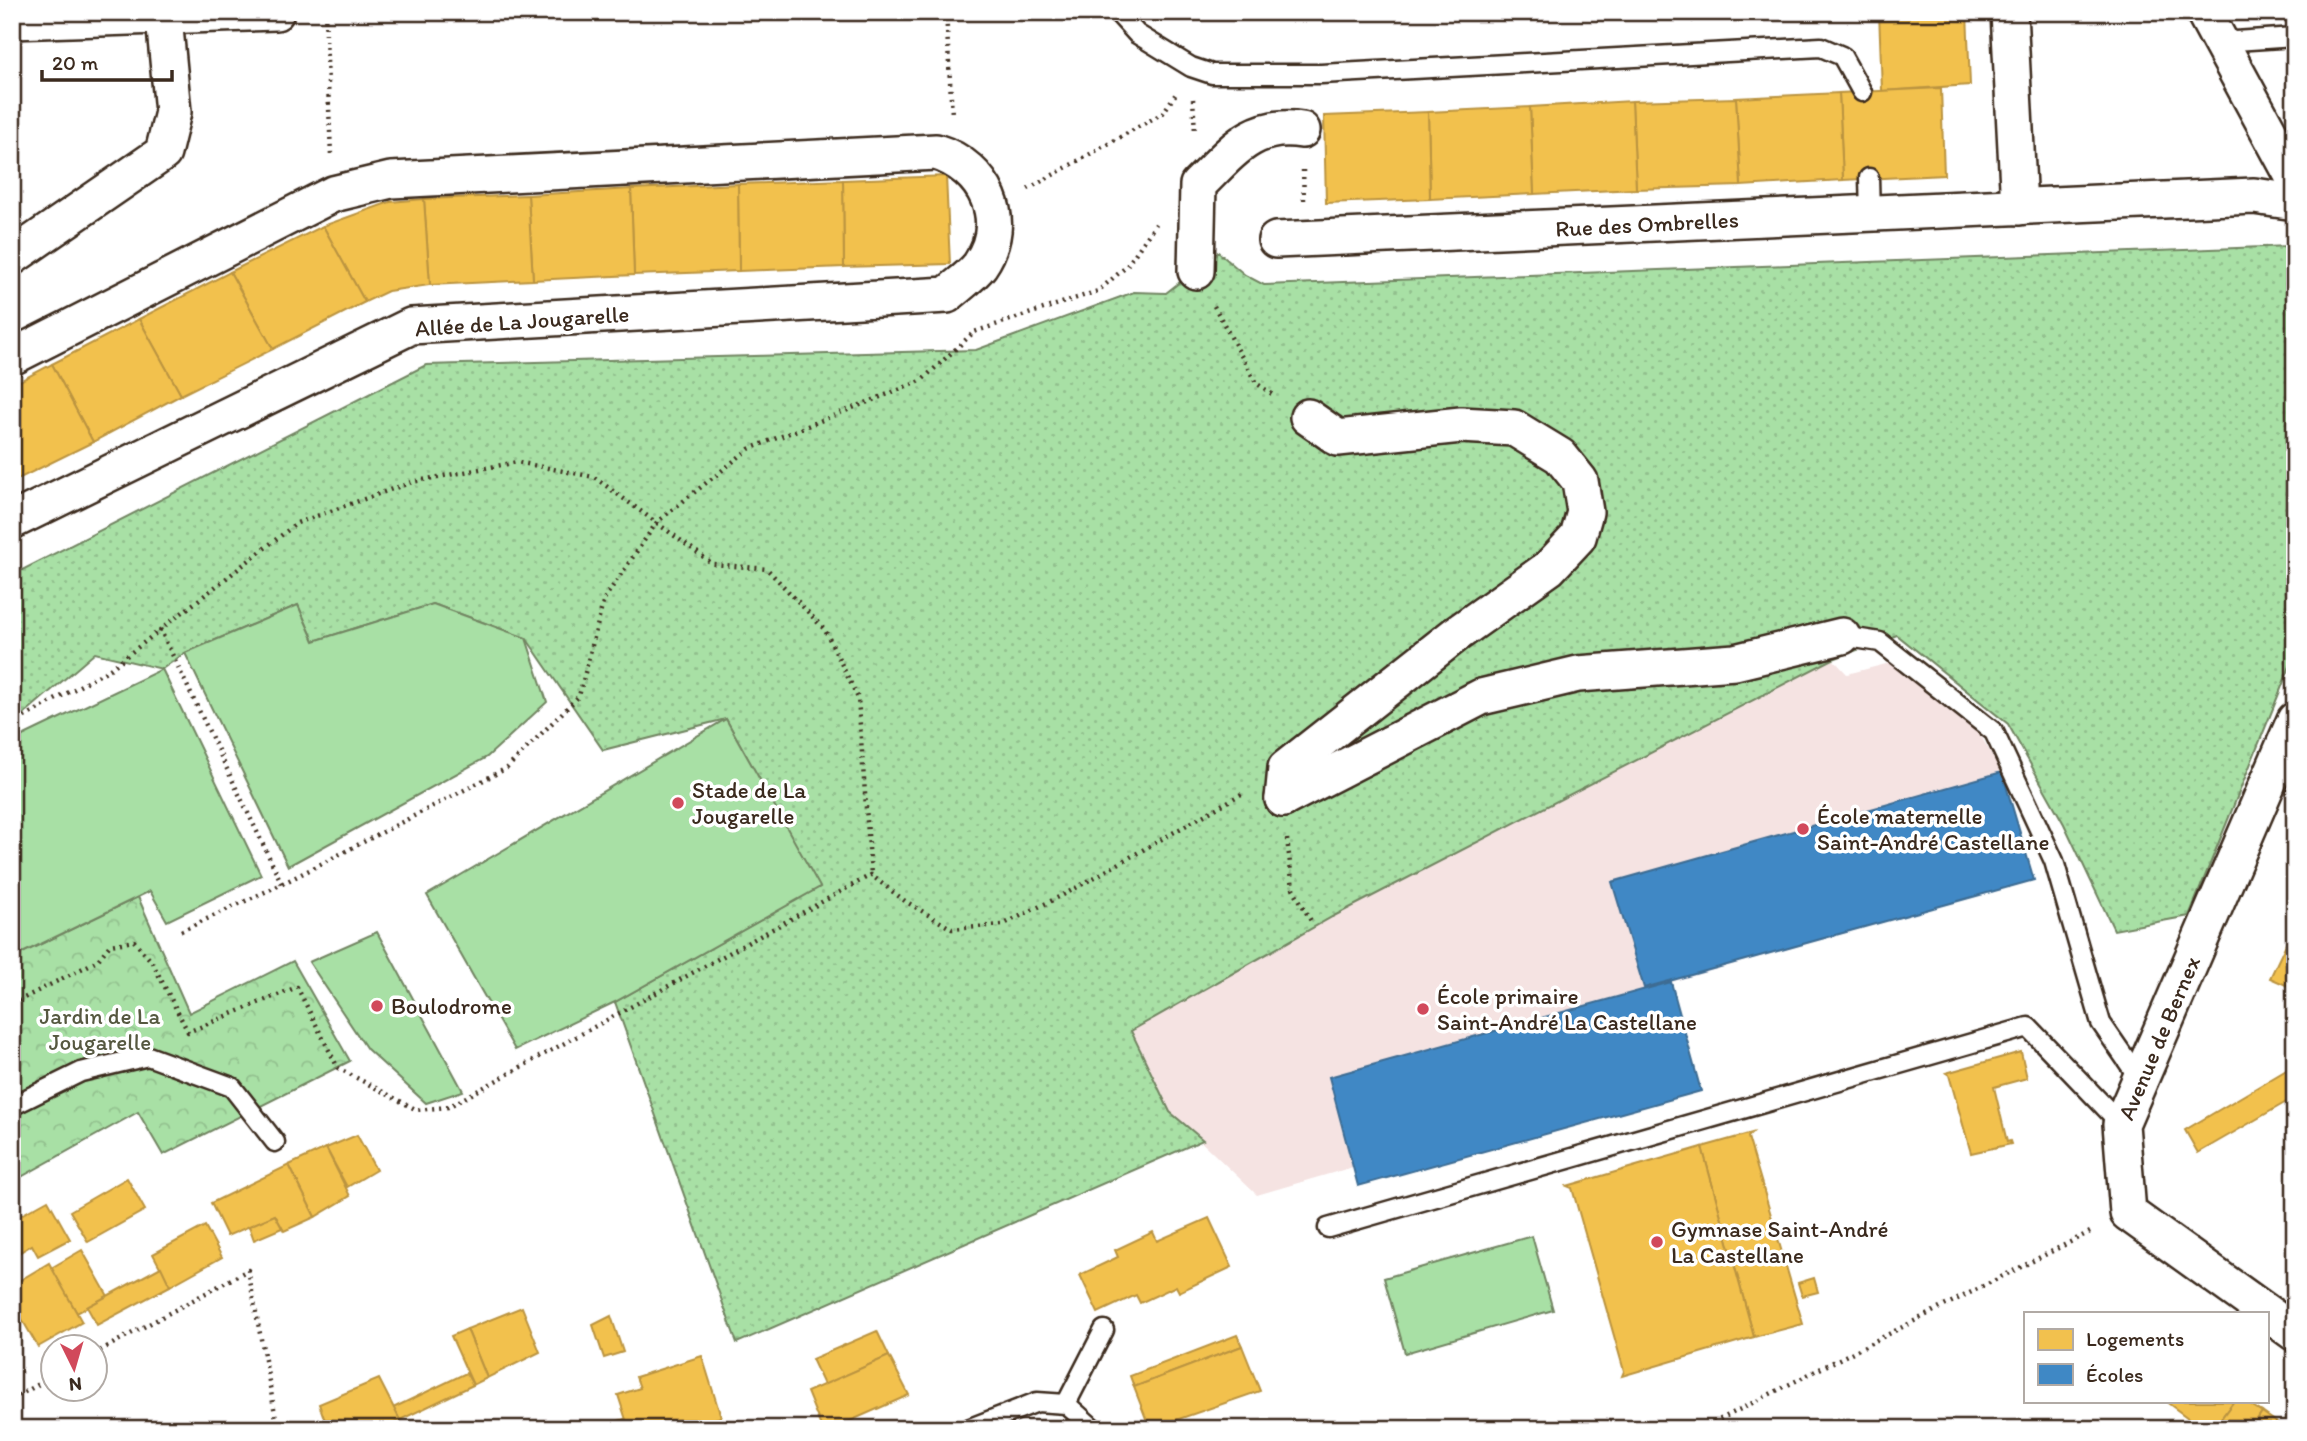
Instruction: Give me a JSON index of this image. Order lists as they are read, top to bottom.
{
  "streets": {
    "street": ["Rue des Ombrelles", "Allée de La Jougarelle", "Avenue de Bernex"]
  },
  "parks": ["Jardin de La Jougarelle"],
  "places": [
    "Stade de La Jougarelle",
    "École maternelle Saint-André Castellane",
    "Boulodrome",
    "École primaire Saint-André La Castellane",
    "Gymnase Saint-André La Castellane"
  ],
  "legend": ["Logements", "Écoles"],
  "scale_bar": "20 m",
  "north": "bottom"
}
